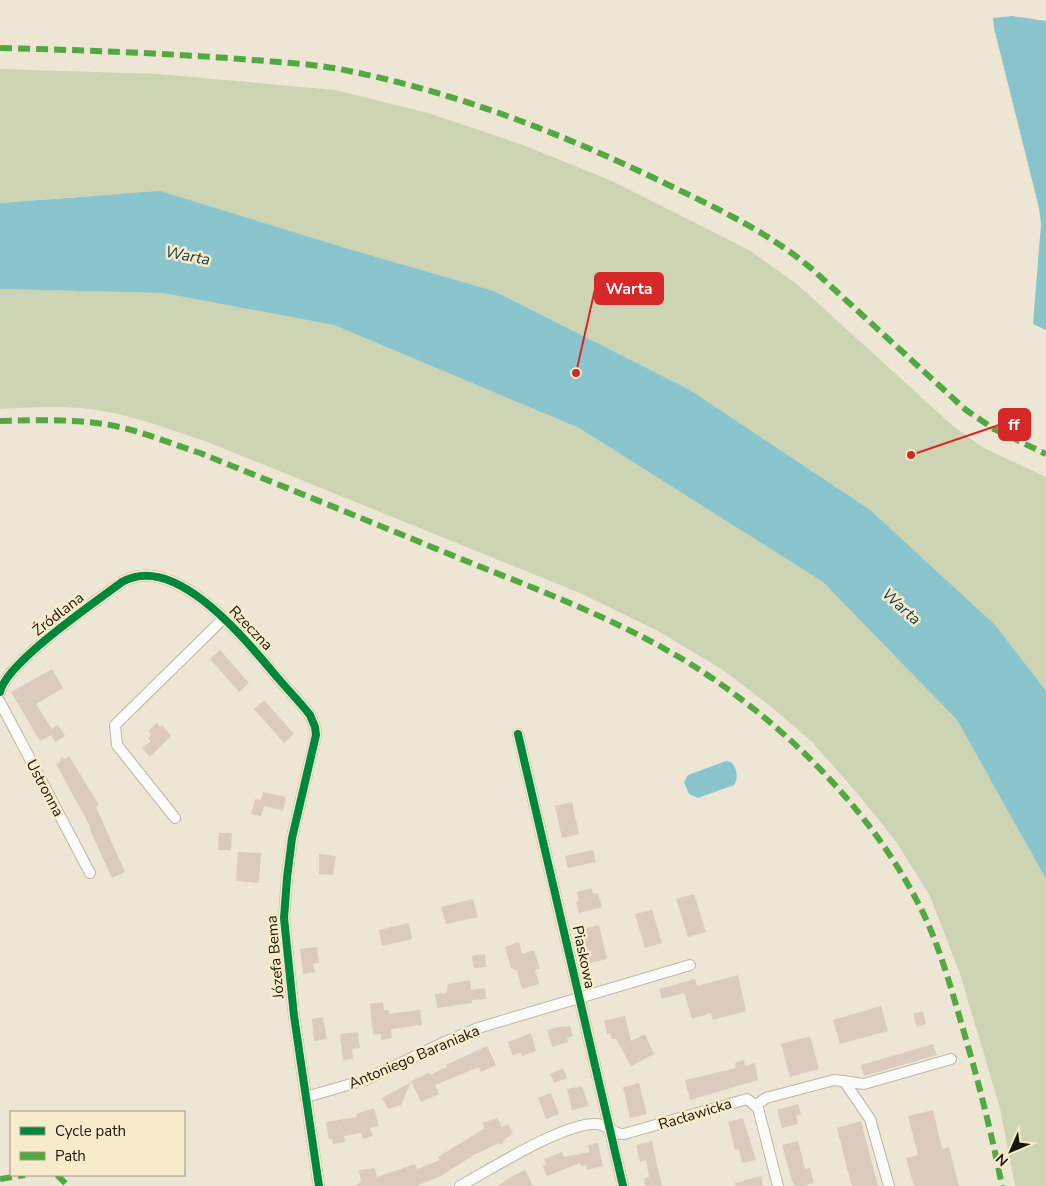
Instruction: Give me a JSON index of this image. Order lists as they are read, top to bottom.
{
  "streets": {
    "street": [
      "Źródlana",
      "Rzeczna",
      "Ustronna",
      "Józefa Bema",
      "Piaskowa",
      "Antoniego Baraniaka",
      "Racławicka"
    ]
  },
  "crossings": [
    ["Źródlana", "Rzeczna"],
    ["Rzeczna", "Józefa Bema"],
    ["Józefa Bema", "Antoniego Baraniaka"],
    ["Piaskowa", "Antoniego Baraniaka"],
    ["Piaskowa", "Racławicka"]
  ],
  "water": ["Warta"],
  "places": ["Warta", "ff"],
  "legend": ["Cycle path", "Path"],
  "north": "bottom left"
}
